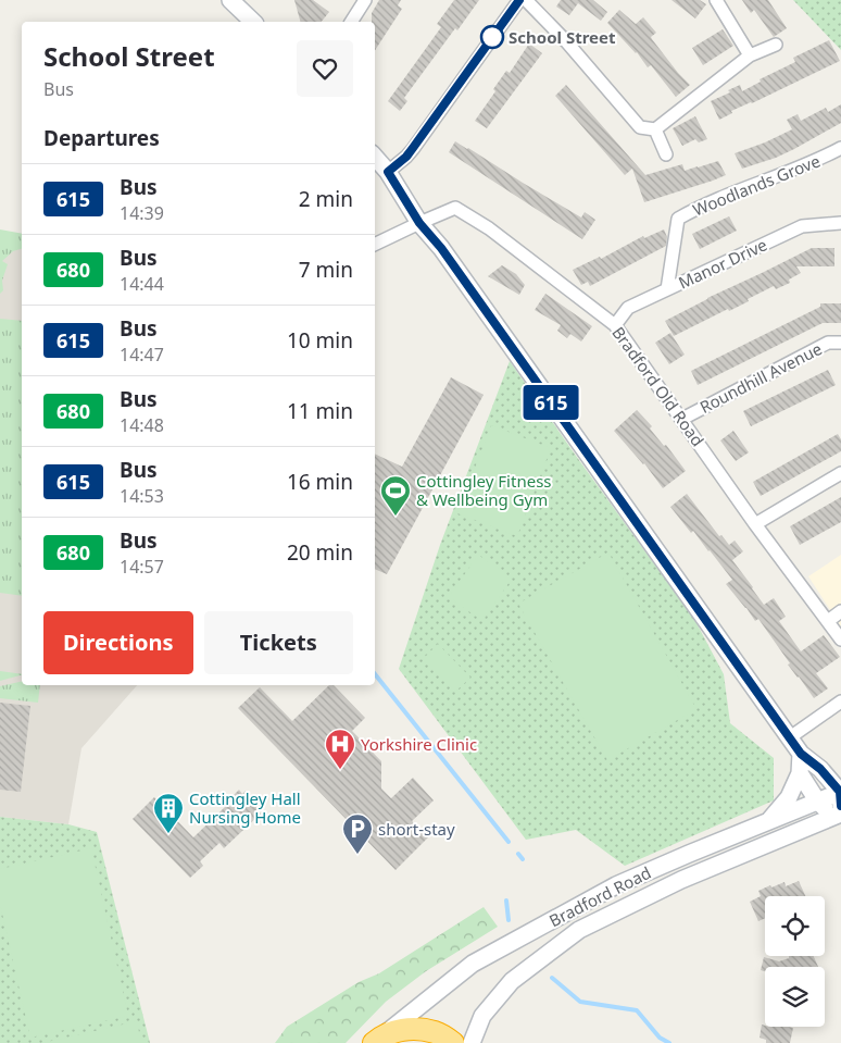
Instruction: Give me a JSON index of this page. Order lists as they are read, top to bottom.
{
  "streets": {
    "main road": ["Bradford Road"],
    "street": [
      "Woodlands Grove",
      "Manor Drive",
      "Roundhill Avenue",
      "Bradford Old Road"
    ]
  },
  "crossings": [
    ["Woodlands Grove", "Manor Drive"],
    ["Manor Drive", "Bradford Old Road"],
    ["Roundhill Avenue", "Bradford Old Road"]
  ],
  "places": {
    "other": ["School Street"],
    "sports": ["Cottingley Fitness & Wellbeing Gym"],
    "hospital": ["Yorkshire Clinic"],
    "building": ["Cottingley Hall Nursing Home"],
    "parking": ["short-stay"]
  },
  "lines": ["bus line 615"],
  "page": {
    "on_map": "615",
    "heading": [
      ["School Street", "Bus"],
      "Departures"
    ],
    "list": [
      {
        "mark": "615",
        "name": "Bus",
        "note": "14:39",
        "value": "2 min"
      },
      {
        "mark": "680",
        "name": "Bus",
        "note": "14:44",
        "value": "7 min"
      },
      {
        "mark": "615",
        "name": "Bus",
        "note": "14:47",
        "value": "10 min"
      },
      {
        "mark": "680",
        "name": "Bus",
        "note": "14:48",
        "value": "11 min"
      },
      {
        "mark": "615",
        "name": "Bus",
        "note": "14:53",
        "value": "16 min"
      },
      {
        "mark": "680",
        "name": "Bus",
        "note": "14:57",
        "value": "20 min"
      }
    ],
    "buttons": ["Directions", "Tickets"]
  }
}
